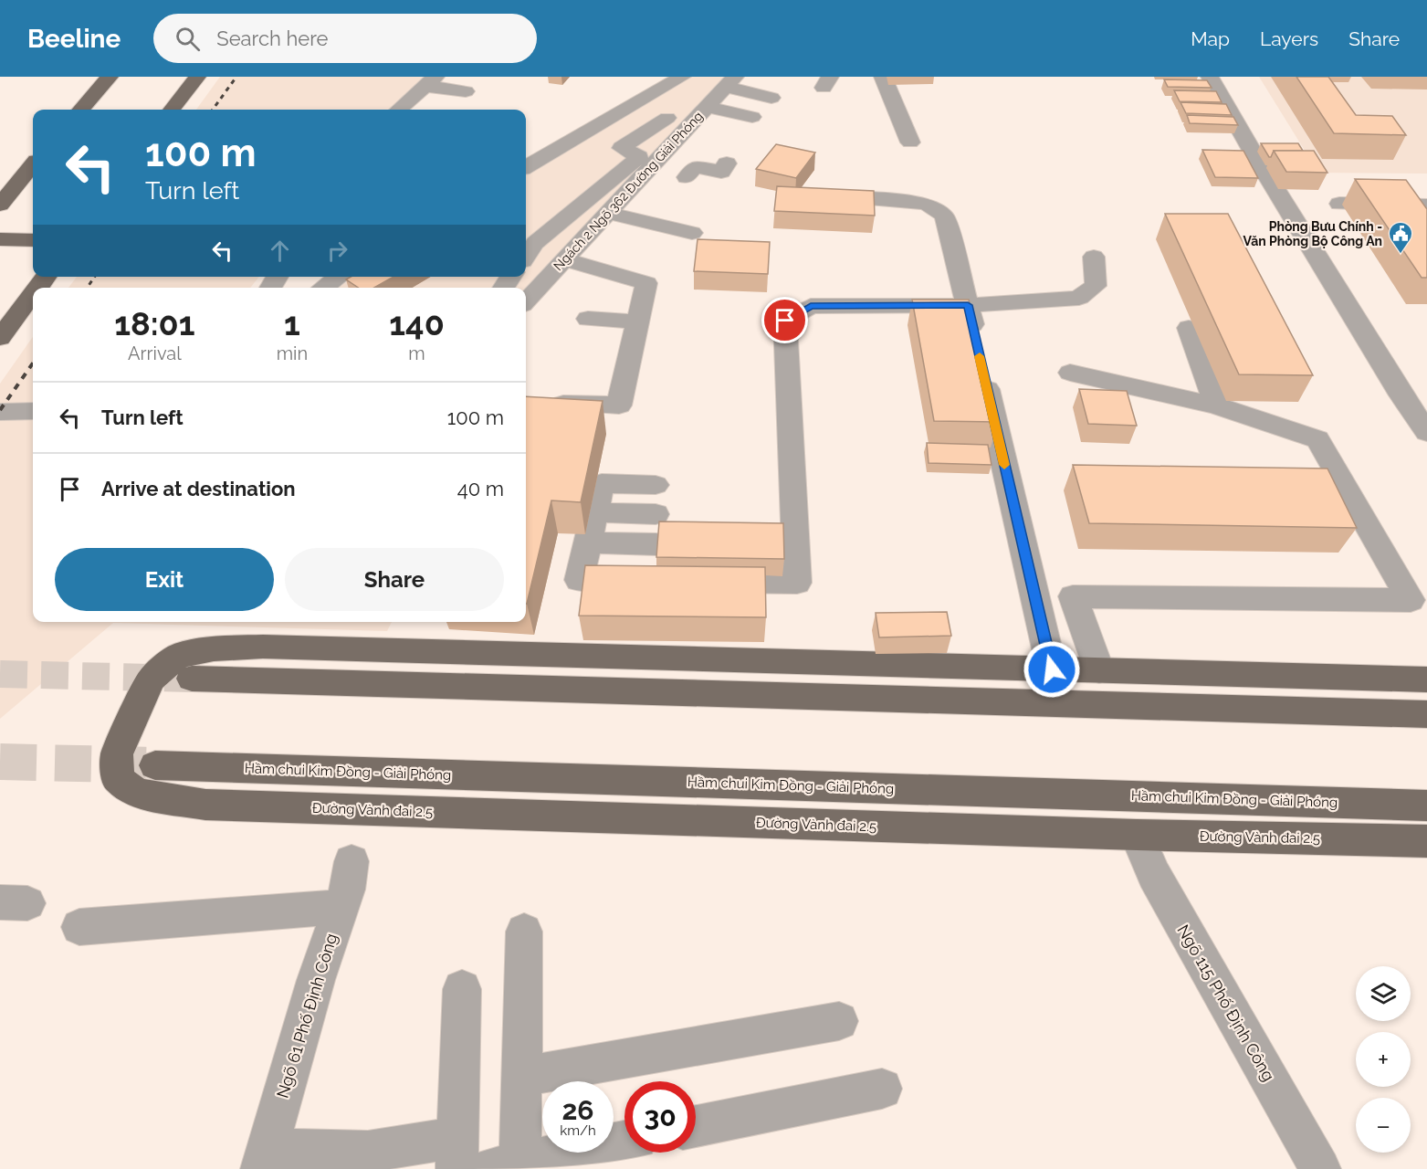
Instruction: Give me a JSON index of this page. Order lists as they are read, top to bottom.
{
  "streets": {
    "main road": ["Hầm chui Kim Đồng - Giải Phóng", "Đường Vành đai 2.5"],
    "street": ["Ngách 2 Ngõ 362 Đường Giải Phóng", "Ngõ 115 Phố Định Công", "Ngõ 61 Phố Định Công"]
  },
  "crossings": [
    ["Đường Vành đai 2.5", "Ngõ 115 Phố Định Công"]
  ],
  "places": {
    "public building": ["Phòng Bưu Chính - Văn Phòng Bộ Công An"]
  },
  "page": {
    "header": "Beeline",
    "search": "Search here",
    "nav": ["Map", "Layers", "Share"],
    "turn": ["100 m", "Turn left"],
    "eta": [
      "18:01",
      "Arrival",
      "1",
      "min",
      "140",
      "m"
    ],
    "list": [
      {
        "name": "Turn left",
        "value": "100 m"
      },
      {
        "name": "Arrive at destination",
        "value": "40 m"
      }
    ],
    "buttons": ["Exit", "Share"],
    "map_buttons": ["+", "−"],
    "speed": "26 km/h",
    "limit": "30"
  }
}
